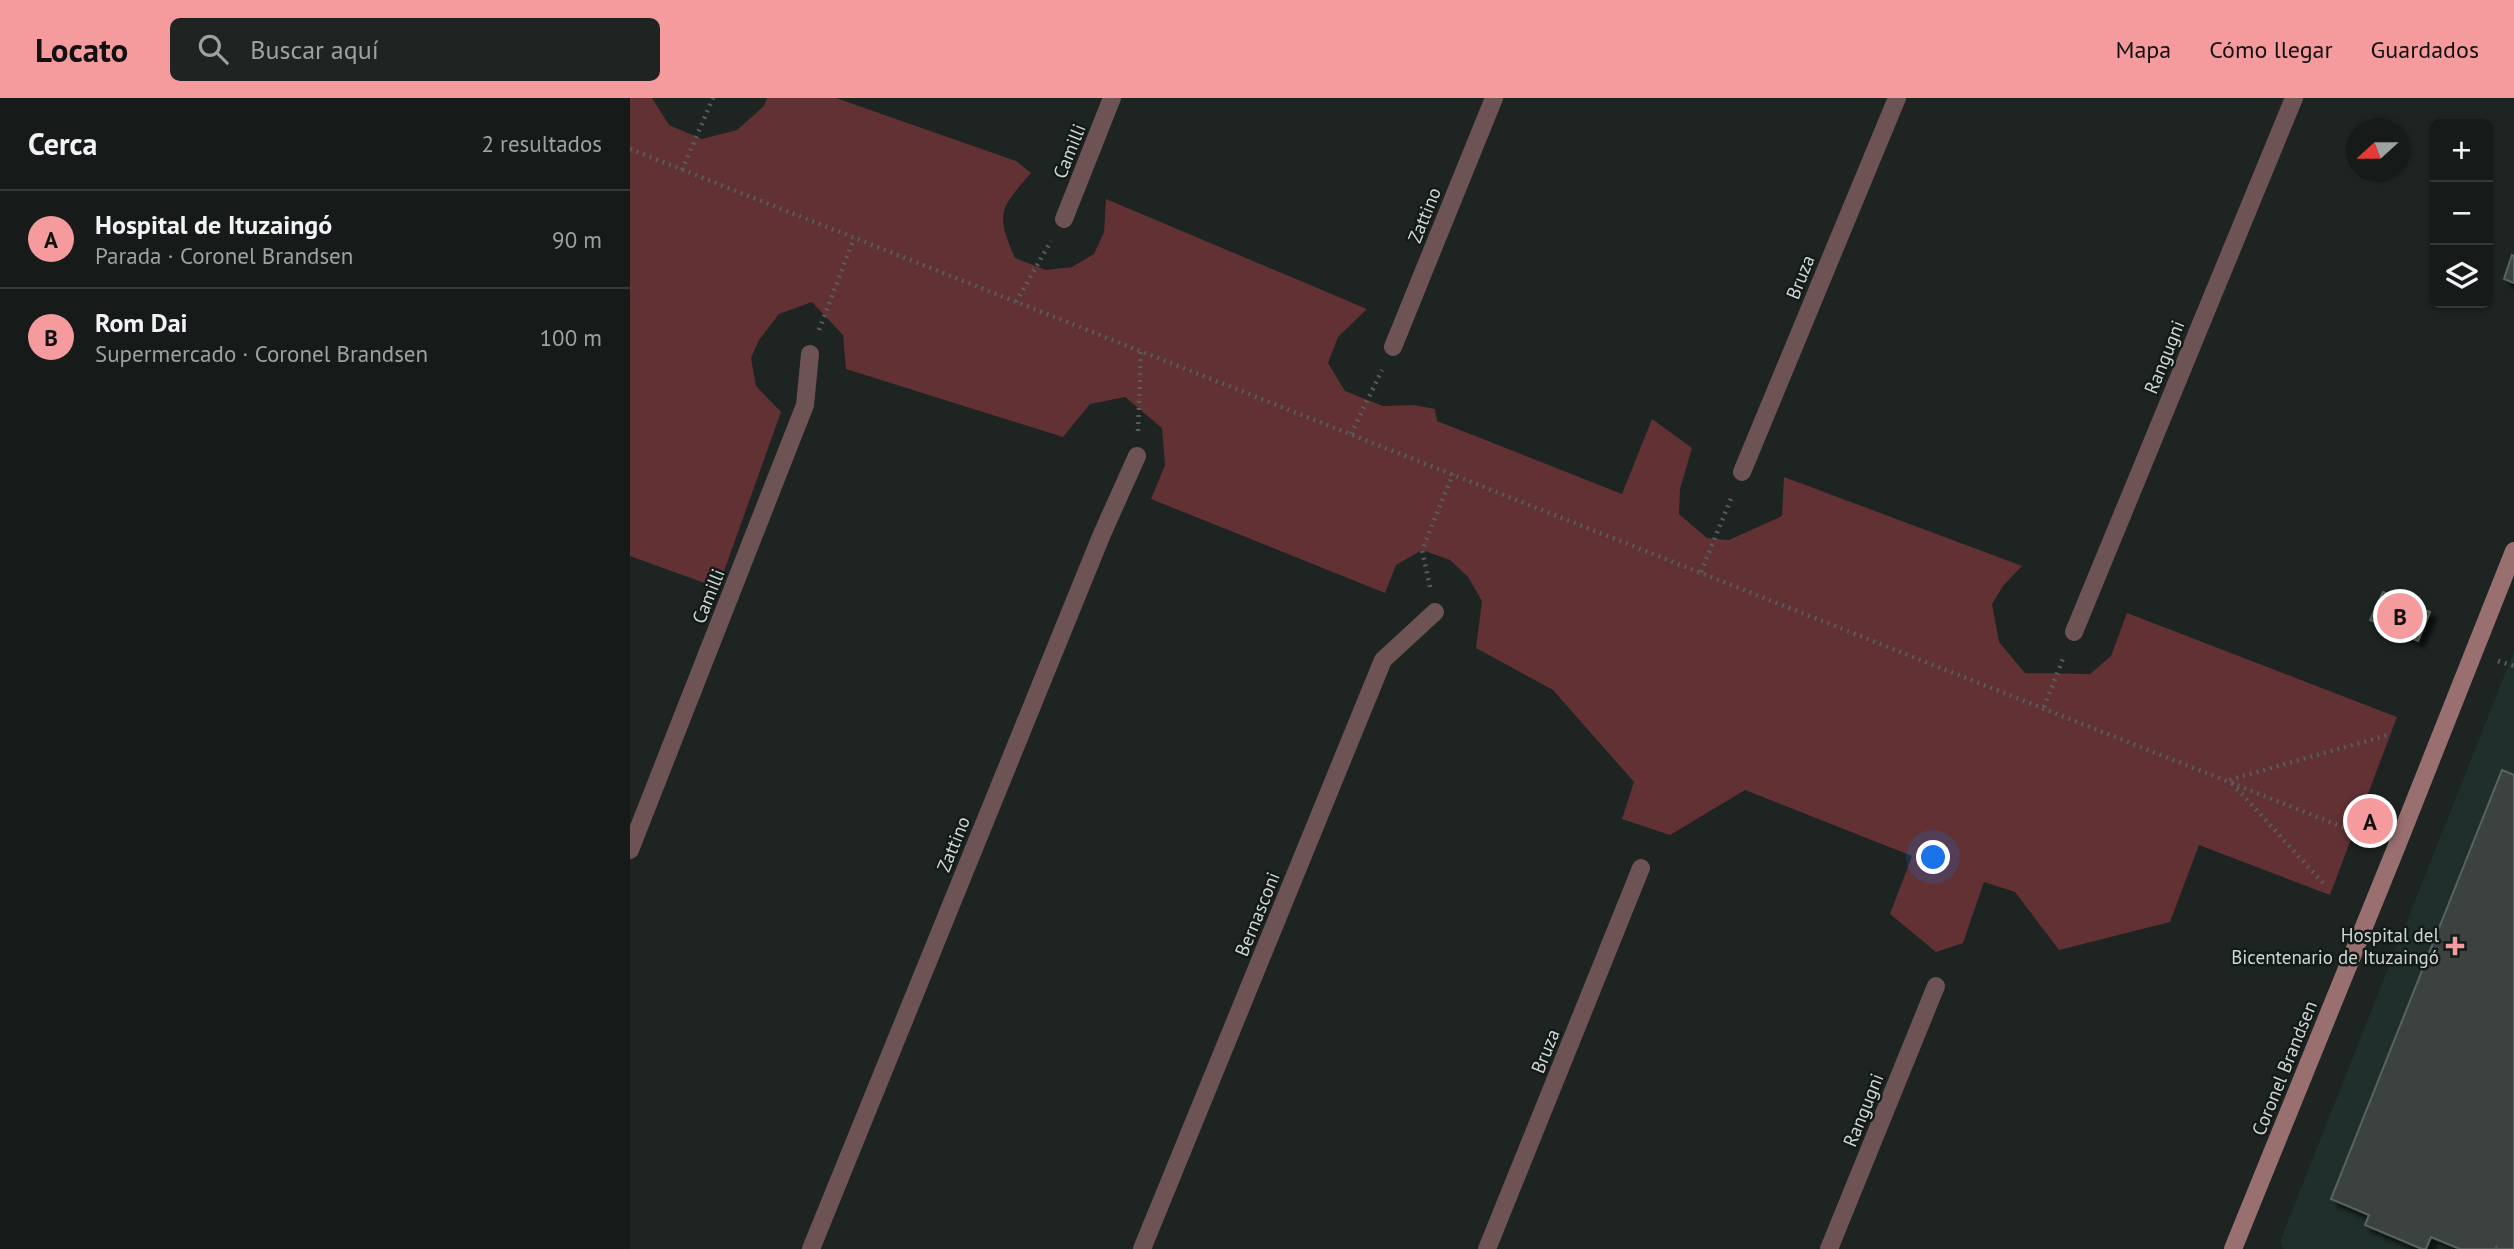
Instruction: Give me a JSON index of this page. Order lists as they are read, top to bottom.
{
  "streets": {
    "street": [
      "Camilli",
      "Zattino",
      "Bruza",
      "Rangugni",
      "Bernasconi",
      "Coronel Brandsen"
    ]
  },
  "places": {
    "health": ["Hospital del Bicentenario de Ituzaingó"]
  },
  "north": "left",
  "page": {
    "header": "Locato",
    "search": "Buscar aquí",
    "nav": ["Mapa", "Cómo llegar", "Guardados"],
    "heading": ["Cerca", "2 resultados"],
    "map_buttons": ["+", "−"],
    "list": [
      {
        "mark": "A",
        "name": "Hospital de Ituzaingó",
        "note": "Parada · Coronel Brandsen",
        "value": "90 m"
      },
      {
        "mark": "B",
        "name": "Rom Dai",
        "note": "Supermercado · Coronel Brandsen",
        "value": "100 m"
      }
    ],
    "pins": ["B", "A"]
  }
}
